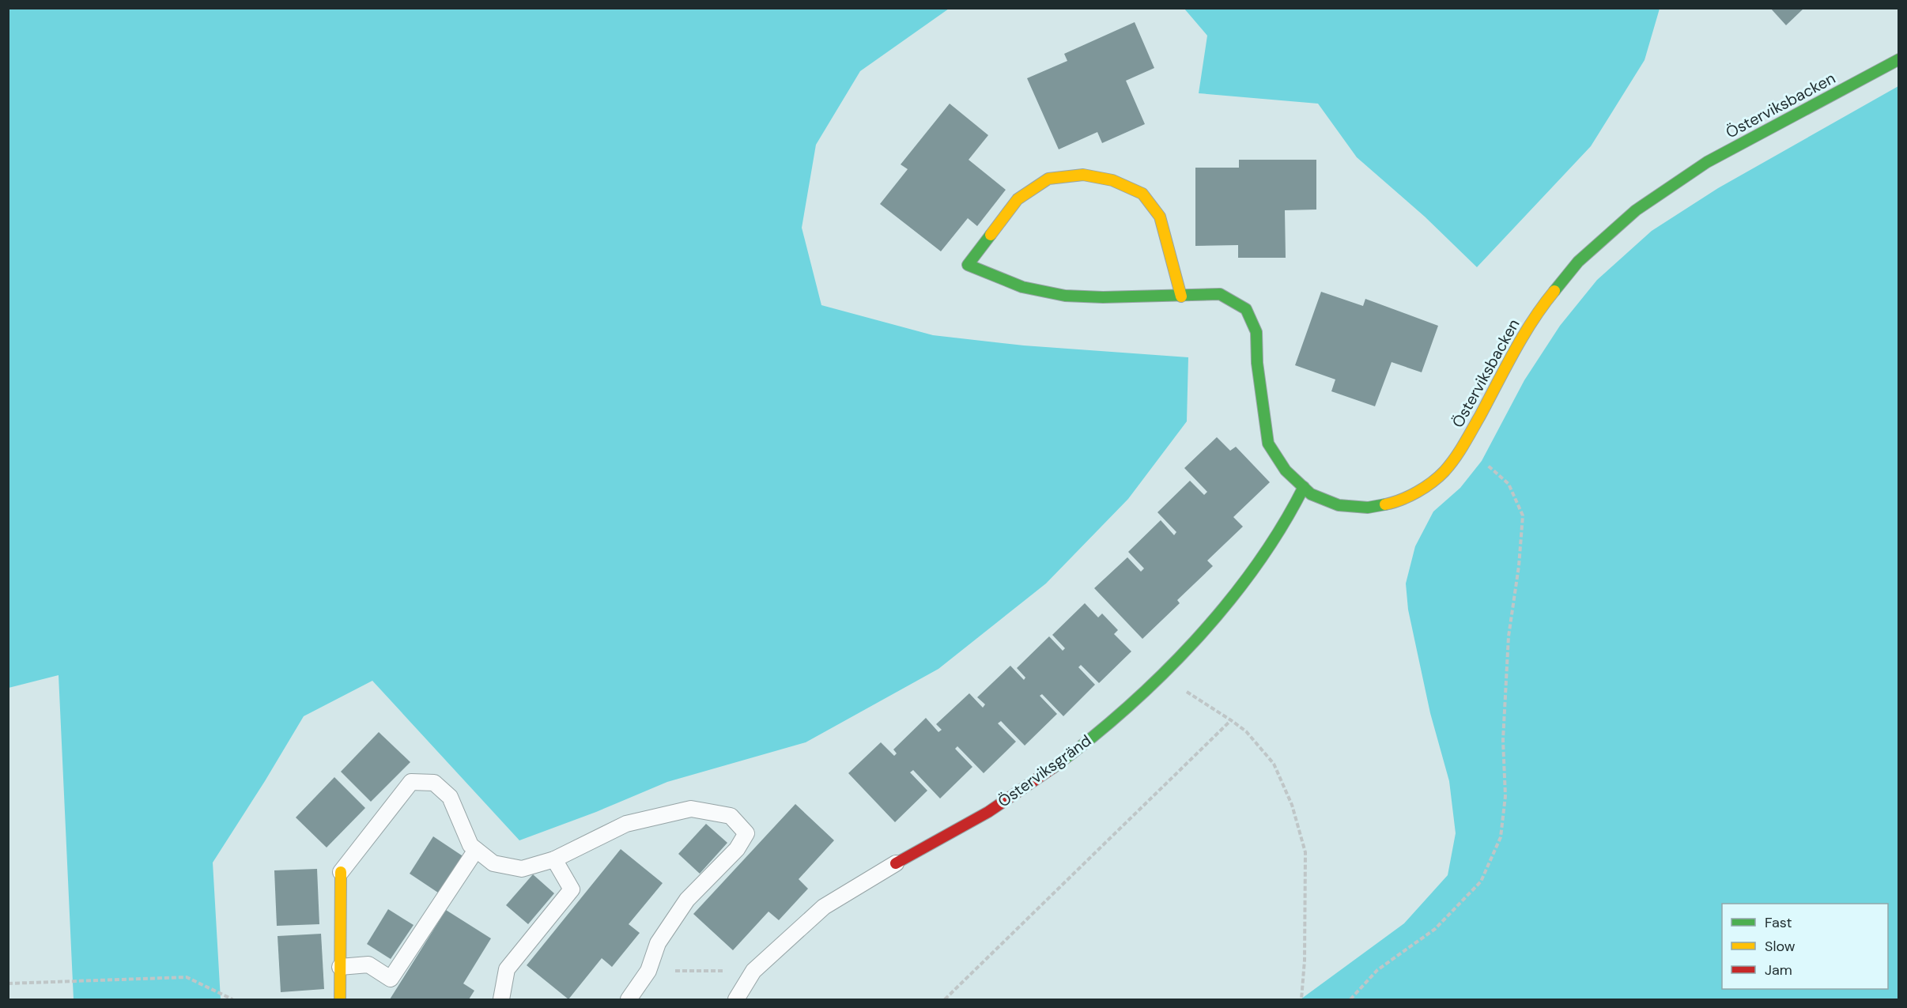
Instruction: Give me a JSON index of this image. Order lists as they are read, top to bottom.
{
  "streets": {
    "street": ["Österviksbacken", "Österviksgränd"]
  },
  "crossings": [
    ["Österviksbacken", "Österviksgränd"]
  ],
  "legend": ["Fast", "Slow", "Jam"]
}
